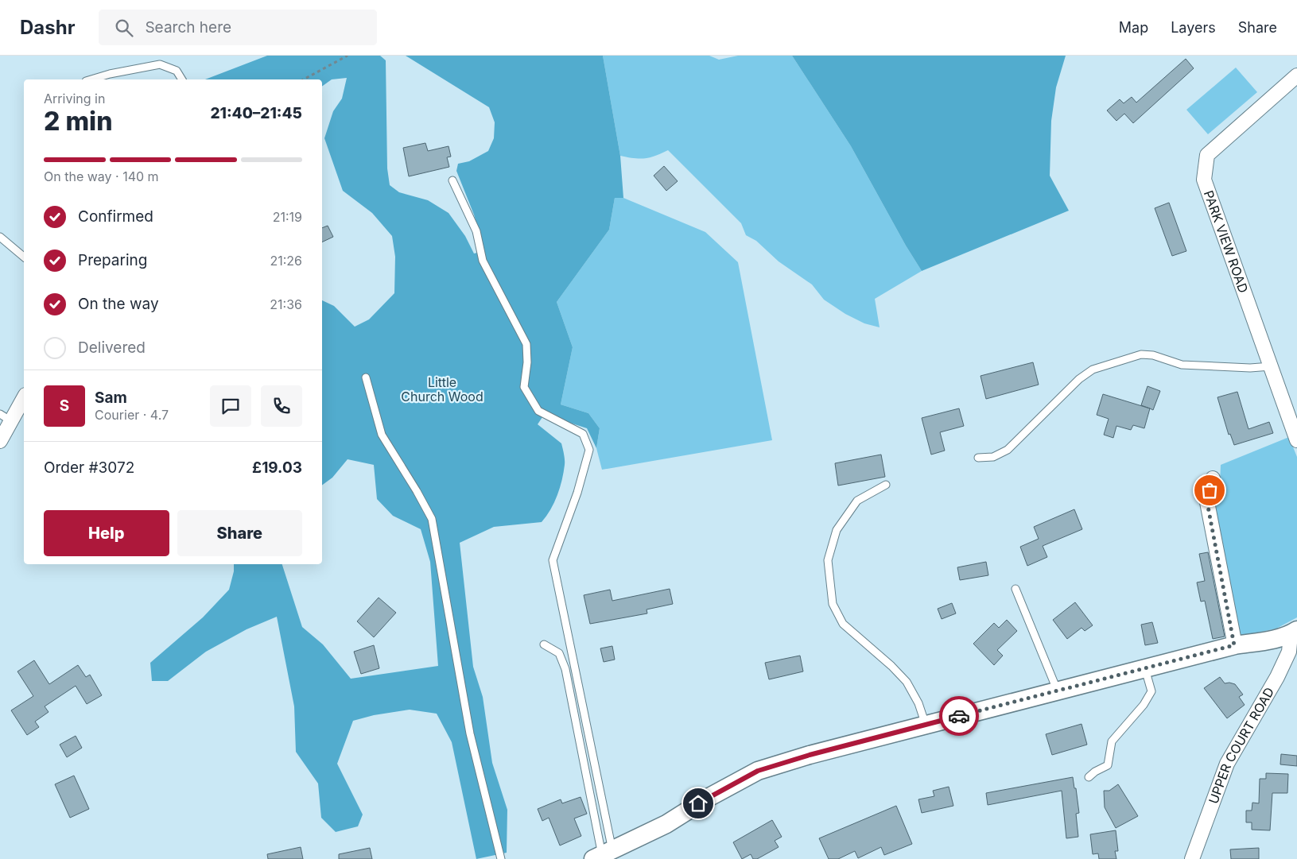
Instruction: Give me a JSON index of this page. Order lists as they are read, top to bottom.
{
  "streets": {
    "street": ["PARK VIEW ROAD", "UPPER COURT ROAD"]
  },
  "parks": ["Little Church Wood"],
  "page": {
    "header": "Dashr",
    "search": "Search here",
    "nav": ["Map", "Layers", "Share"],
    "heading": ["2 min", "Arriving in", "21:40–21:45"],
    "panel": [
      "Sam",
      "Courier · 4.7",
      "Order #3072",
      "£19.03"
    ],
    "bar": "On the way · 140 m",
    "list": [
      ["Confirmed", "21:19"],
      ["Preparing", "21:26"],
      ["On the way", "21:36"],
      "Delivered"
    ],
    "round": "S",
    "buttons": ["Help", "Share"]
  }
}
